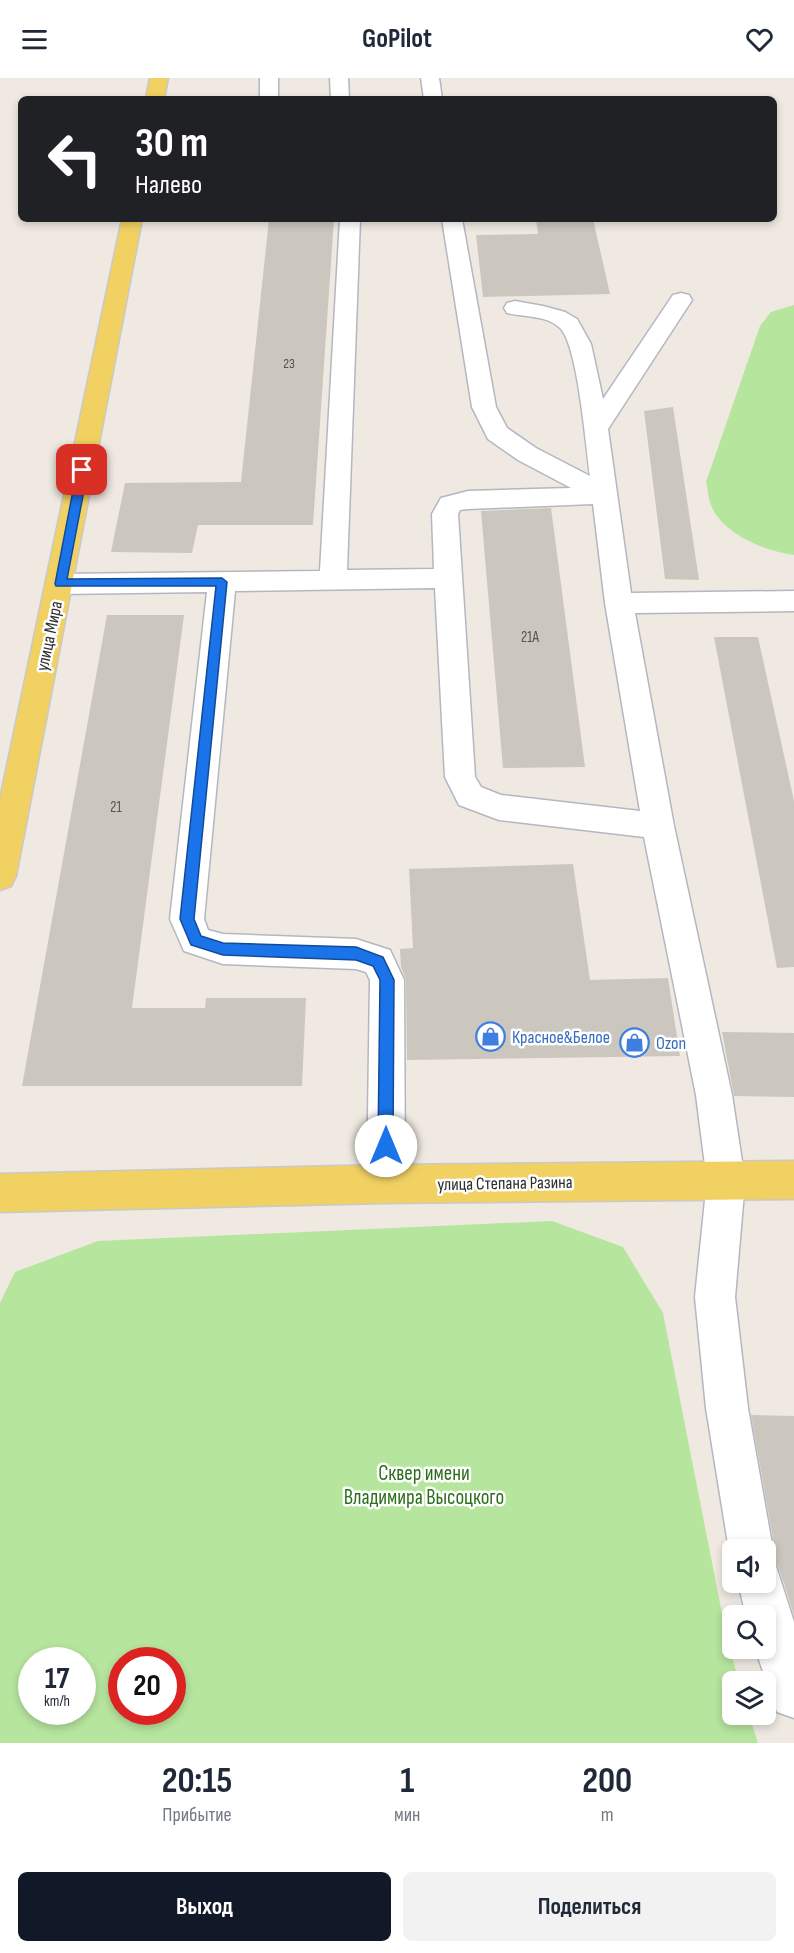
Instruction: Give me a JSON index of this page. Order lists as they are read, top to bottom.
{
  "streets": {
    "main road": ["улица Мира", "улица Степана Разина"]
  },
  "parks": ["Сквер имени Владимира Высоцкого"],
  "places": {
    "shop": ["Красное&Белое", "Ozon"]
  },
  "house_numbers": ["23", "21А", "21"],
  "page": {
    "header": "GoPilot",
    "turn": ["30 m", "Налево"],
    "speed": "17 km/h",
    "limit": "20",
    "eta": [
      "20:15",
      "Прибытие",
      "1",
      "мин",
      "200",
      "m"
    ],
    "buttons": ["Выход", "Поделиться"]
  }
}
